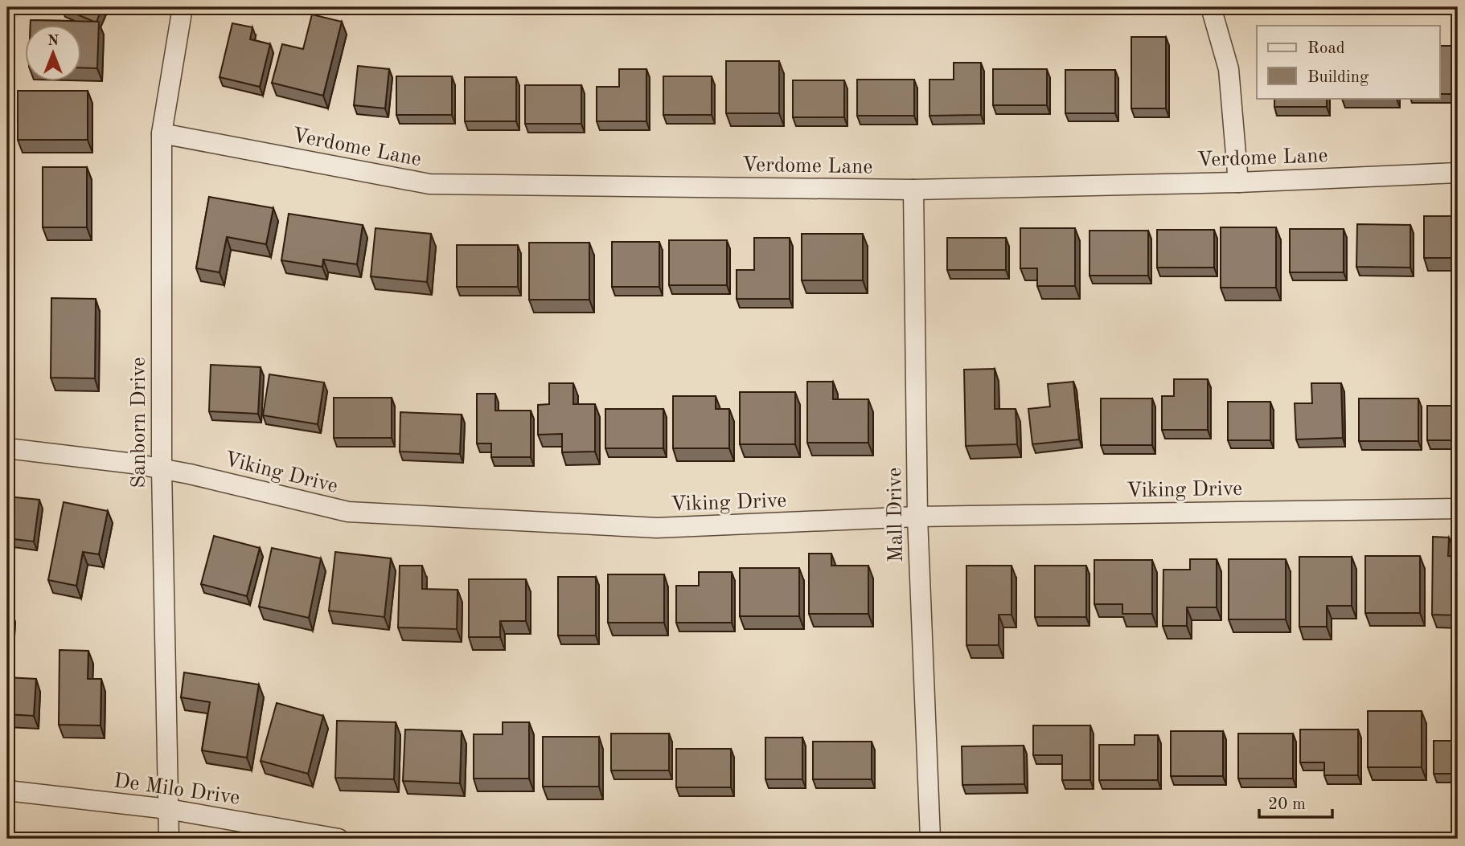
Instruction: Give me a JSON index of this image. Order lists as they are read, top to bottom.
{
  "streets": {
    "street": [
      "Verdome Lane",
      "Sanborn Drive",
      "Viking Drive",
      "Mall Drive",
      "De Milo Drive"
    ]
  },
  "crossings": [
    ["Verdome Lane", "Sanborn Drive"],
    ["Verdome Lane", "Mall Drive"],
    ["Sanborn Drive", "Viking Drive"],
    ["Sanborn Drive", "De Milo Drive"],
    ["Viking Drive", "Mall Drive"]
  ],
  "legend": ["Road", "Building"],
  "scale_bar": "20 m",
  "north": "top"
}
